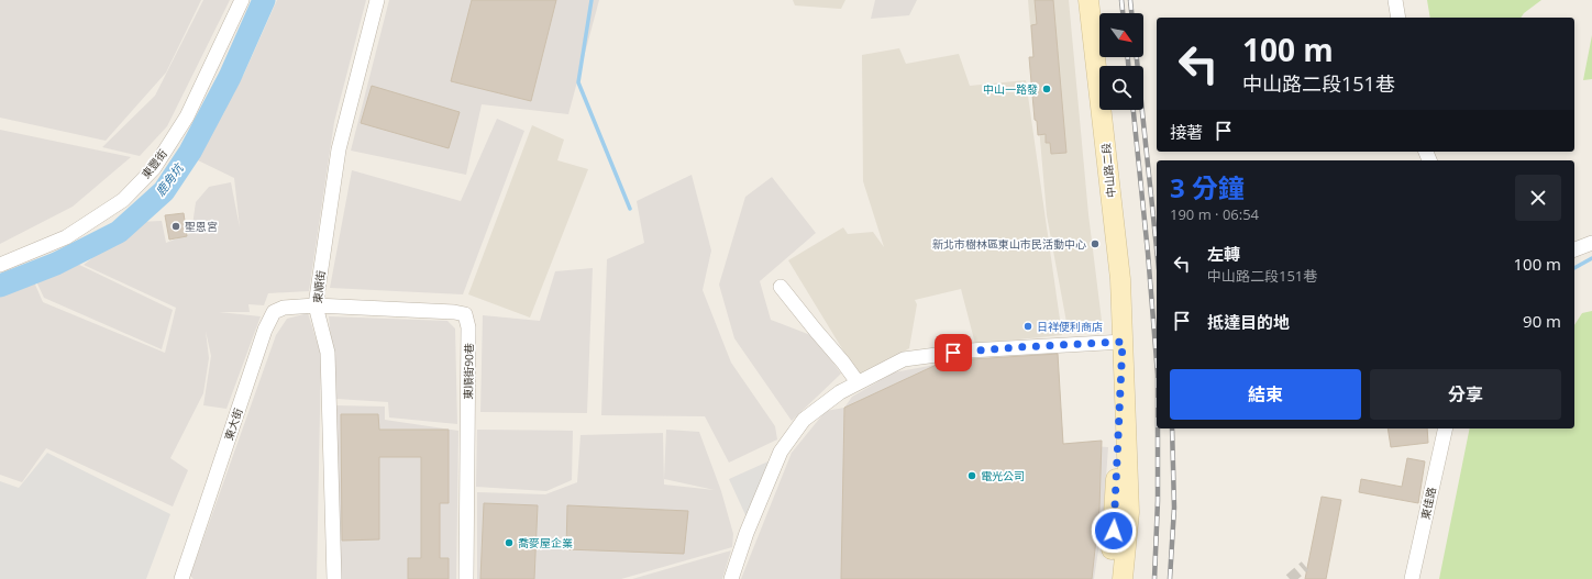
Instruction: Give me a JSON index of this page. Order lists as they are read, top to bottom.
{
  "streets": {
    "main road": ["中山路二段"],
    "street": [
      "東豐街",
      "東順街",
      "東順街90巷",
      "東大街",
      "東佳路"
    ]
  },
  "crossings": [
    ["東順街", "東順街90巷"],
    ["東順街", "東大街"],
    ["東順街90巷", "東大街"]
  ],
  "water": ["鹿角坑"],
  "places": [
    "中山一路發",
    "聖恩宮",
    "新北市樹林區東山市民活動中心",
    "日祥便利商店",
    "電光公司",
    "喬麥屋企業"
  ],
  "north": "bottom right",
  "page": {
    "turn": ["100 m", "中山路二段151巷"],
    "then": "接著",
    "heading": ["3 分鐘", "190 m · 06:54"],
    "list": [
      {
        "name": "左轉",
        "note": "中山路二段151巷",
        "value": "100 m"
      },
      {
        "name": "抵達目的地",
        "value": "90 m"
      }
    ],
    "buttons": ["結束", "分享"]
  }
}
